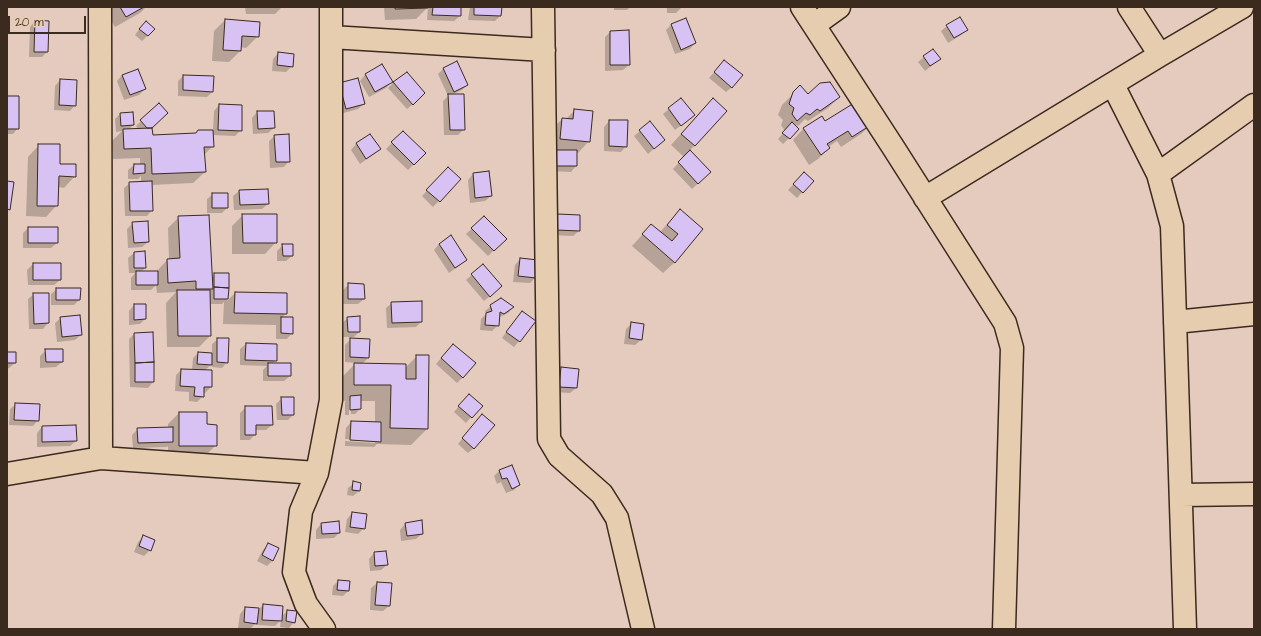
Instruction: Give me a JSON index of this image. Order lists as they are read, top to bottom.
{
  "scale_bar": "20 m"
}
